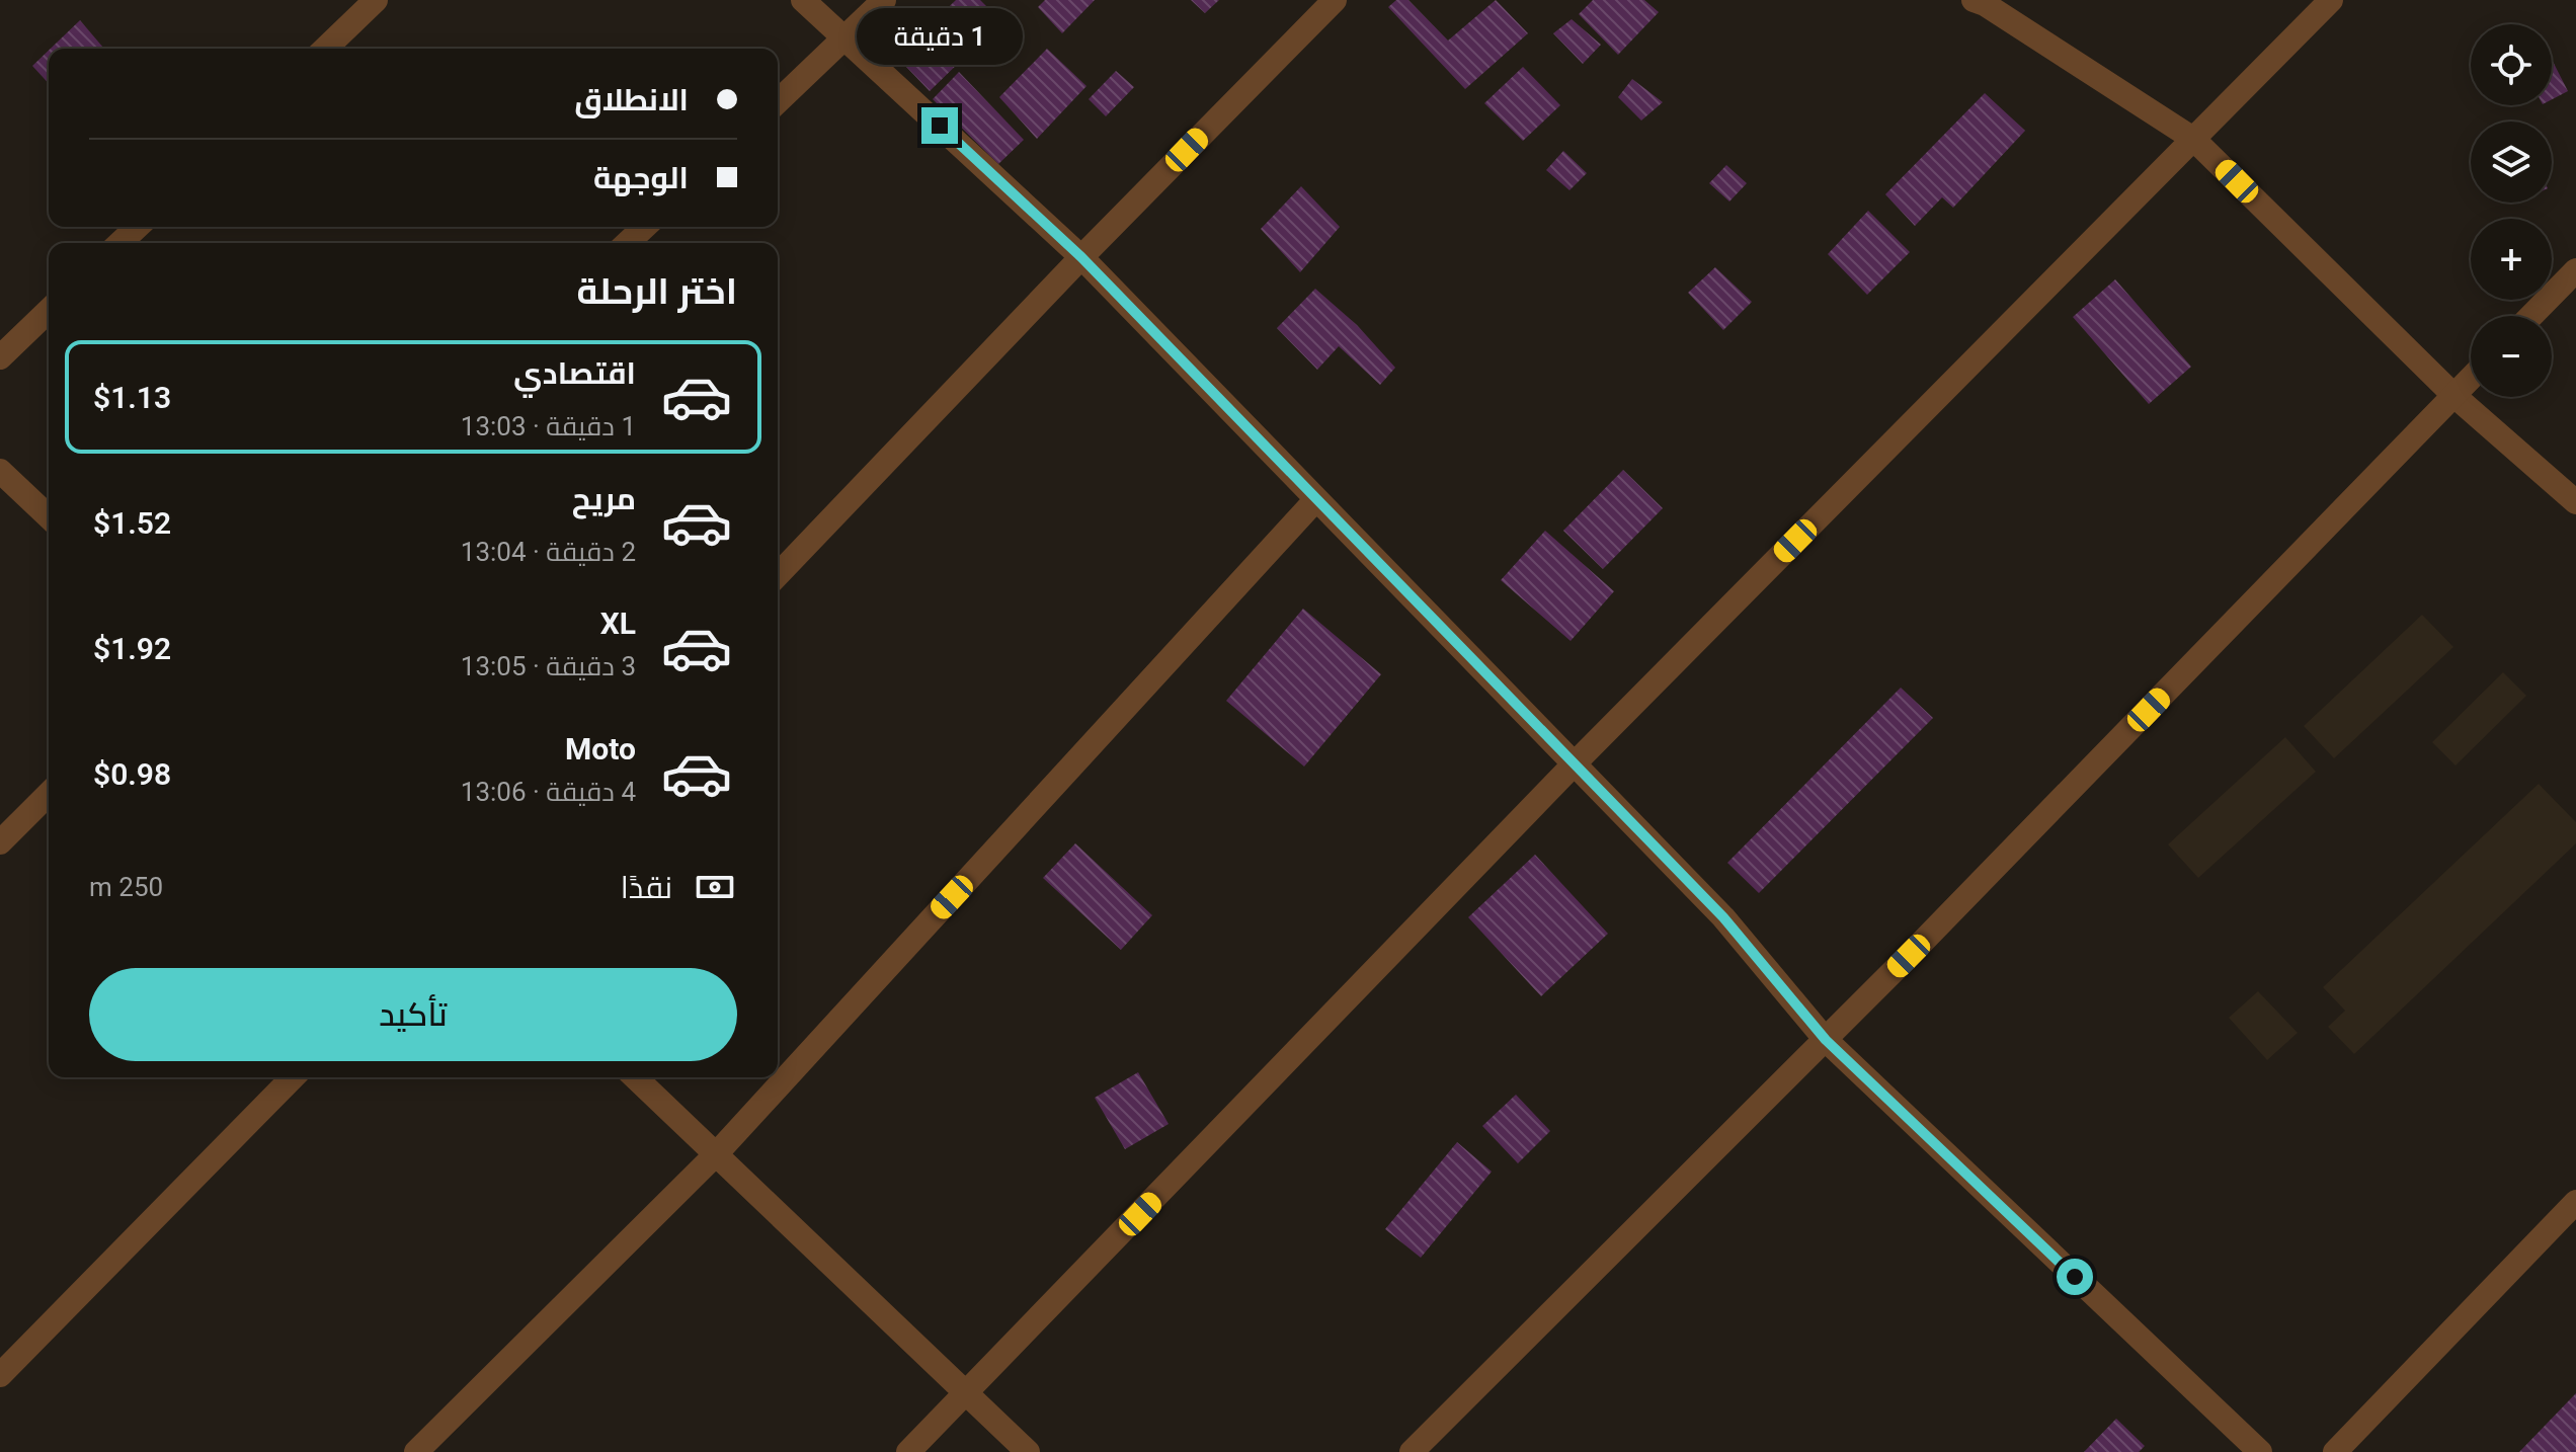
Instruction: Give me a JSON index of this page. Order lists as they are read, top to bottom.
{
  "page": {
    "bubble": "1 دقيقة",
    "map_buttons": ["+", "−"],
    "banner": ["الانطلاق", "الوجهة"],
    "heading": "اختر الرحلة",
    "list": [
      {
        "name": "اقتصادي",
        "note": "1 دقيقة · 13:03",
        "value": "$1.13"
      },
      {
        "name": "مريح",
        "note": "2 دقيقة · 13:04",
        "value": "$1.52"
      },
      {
        "name": "XL",
        "note": "3 دقيقة · 13:05",
        "value": "$1.92"
      },
      {
        "name": "Moto",
        "note": "4 دقيقة · 13:06",
        "value": "$0.98"
      }
    ],
    "pay": ["نقدًا", "250 m"],
    "buttons": "تأكيد"
  }
}
